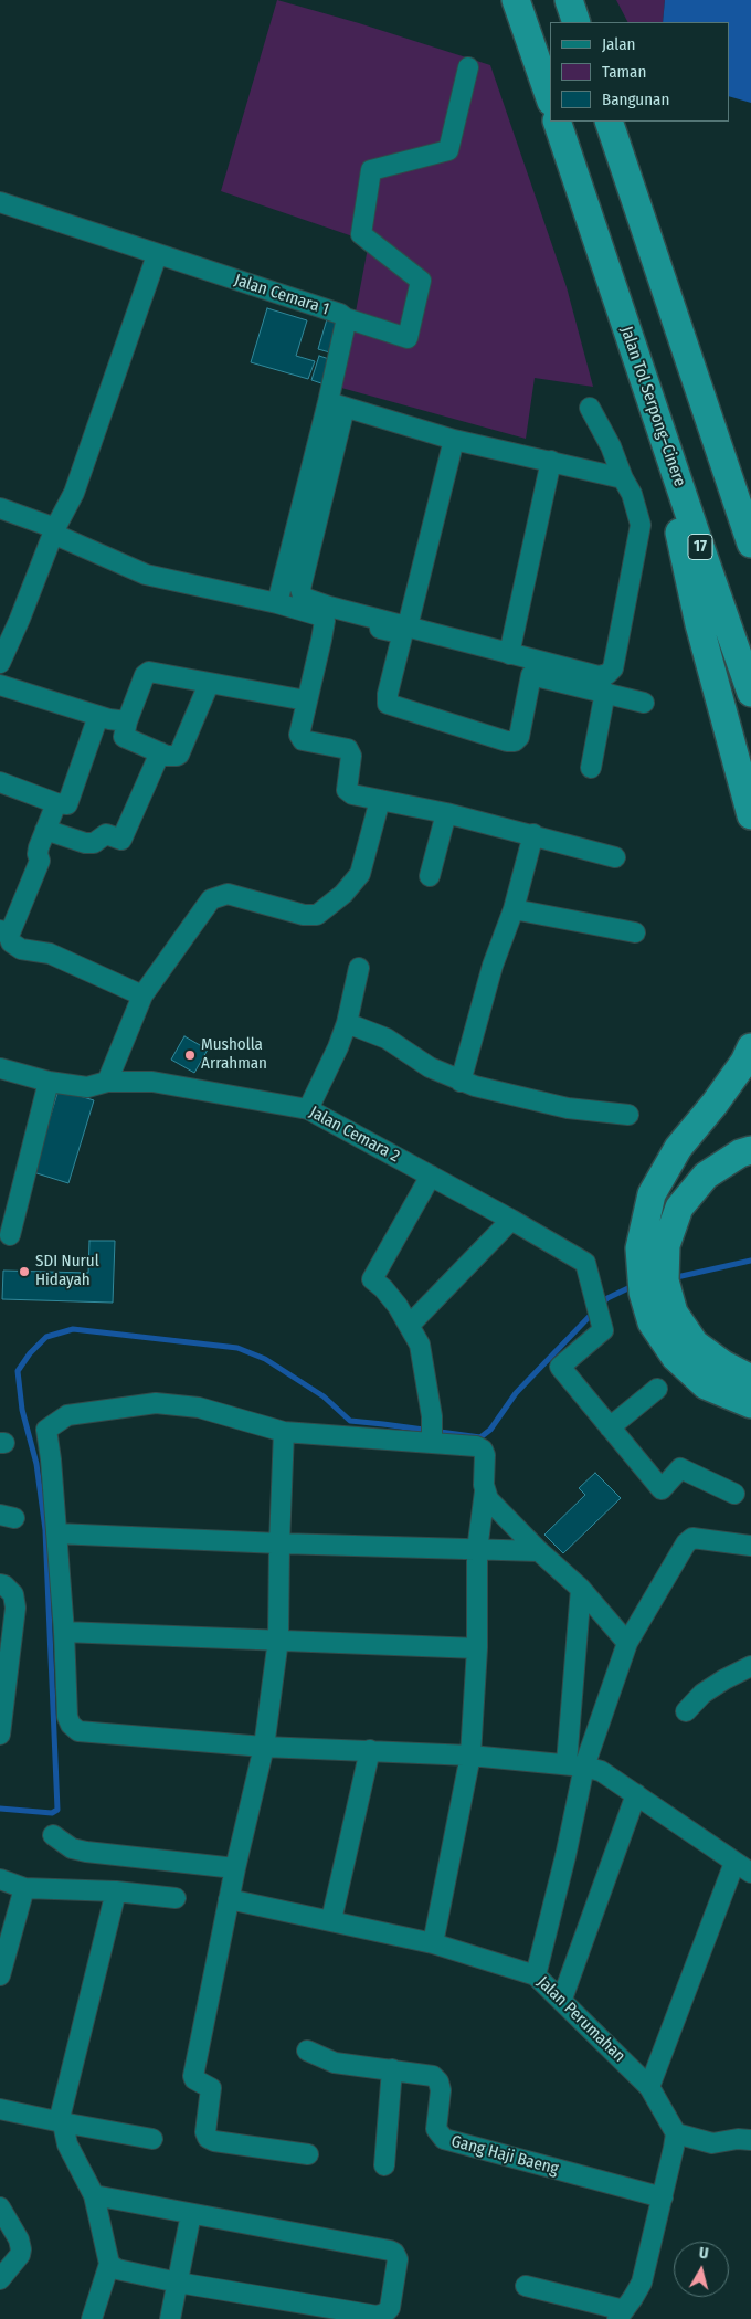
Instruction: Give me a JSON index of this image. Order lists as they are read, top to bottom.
{
  "streets": {
    "highway": ["Jalan Tol Serpong–Cinere", "17"],
    "street": [
      "Jalan Cemara 1",
      "Jalan Cemara 2",
      "Jalan Perumahan",
      "Gang Haji Baeng"
    ]
  },
  "places": ["Musholla Arrahman", "SDI Nurul Hidayah"],
  "legend": ["Jalan", "Taman", "Bangunan"],
  "north": "top"
}
